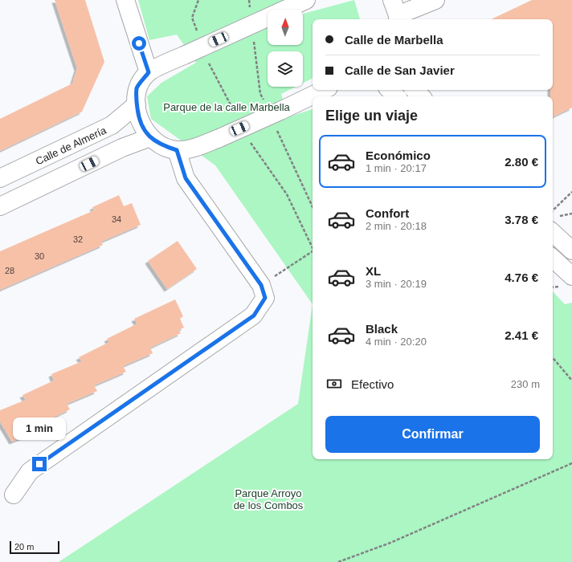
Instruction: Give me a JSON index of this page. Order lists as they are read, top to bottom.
{
  "streets": {
    "street": ["Calle de Almería"]
  },
  "parks": ["Parque de la calle Marbella", "Parque Arroyo de los Combos"],
  "house_numbers": [
    "34",
    "32",
    "30",
    "28"
  ],
  "scale_bar": "20 m",
  "north": "top",
  "page": {
    "banner": ["Calle de Marbella", "Calle de San Javier"],
    "heading": "Elige un viaje",
    "list": [
      {
        "name": "Económico",
        "note": "1 min · 20:17",
        "value": "2.80 €"
      },
      {
        "name": "Confort",
        "note": "2 min · 20:18",
        "value": "3.78 €"
      },
      {
        "name": "XL",
        "note": "3 min · 20:19",
        "value": "4.76 €"
      },
      {
        "name": "Black",
        "note": "4 min · 20:20",
        "value": "2.41 €"
      }
    ],
    "pay": ["Efectivo", "230 m"],
    "buttons": "Confirmar",
    "bubble": "1 min",
    "scale": "20 m"
  }
}
